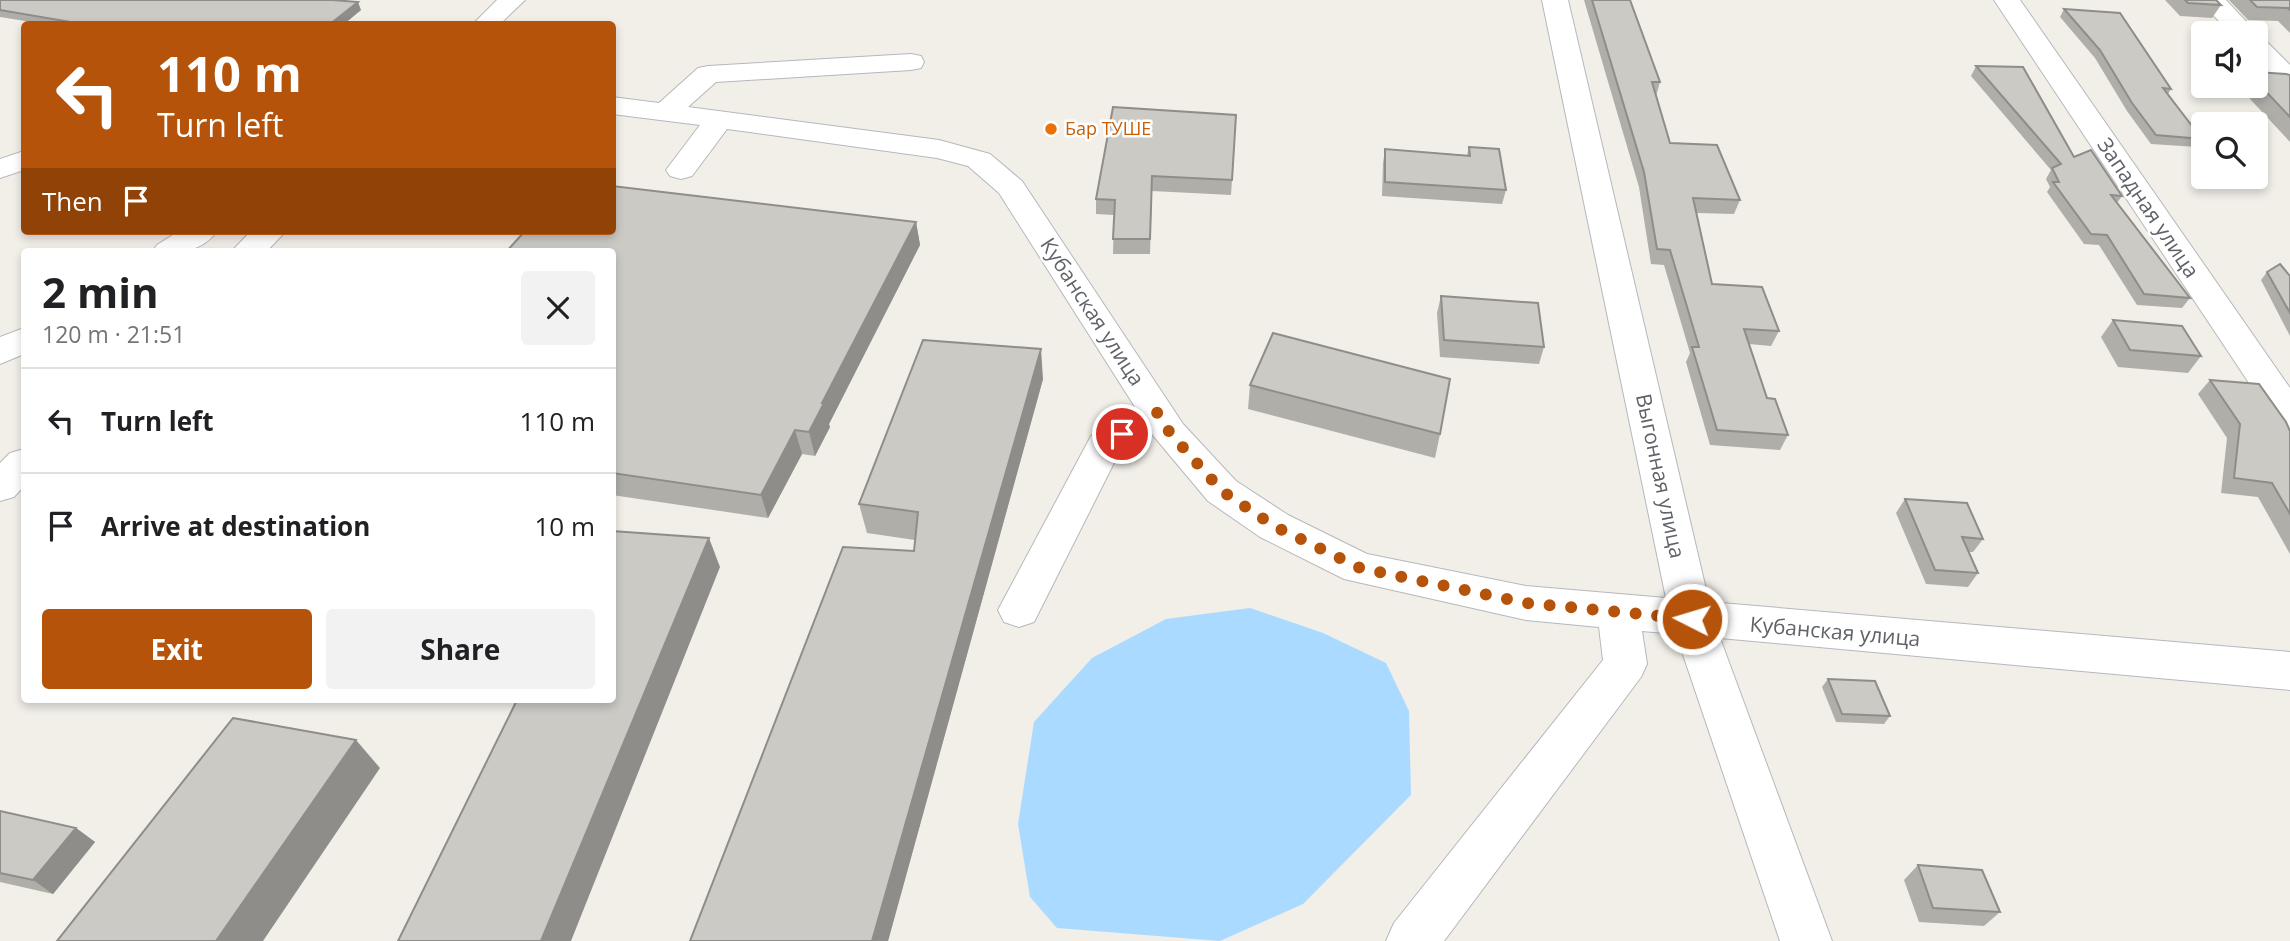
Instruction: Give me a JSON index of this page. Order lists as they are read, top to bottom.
{
  "streets": {
    "street": ["Западная улица", "Кубанская улица", "Выгонная улица"]
  },
  "crossings": [
    ["Кубанская улица", "Выгонная улица"]
  ],
  "places": ["Бар ТУШЕ"],
  "page": {
    "turn": ["110 m", "Turn left"],
    "then": "Then",
    "heading": ["2 min", "120 m · 21:51"],
    "list": [
      {
        "name": "Turn left",
        "value": "110 m"
      },
      {
        "name": "Arrive at destination",
        "value": "10 m"
      }
    ],
    "buttons": ["Exit", "Share"]
  }
}
